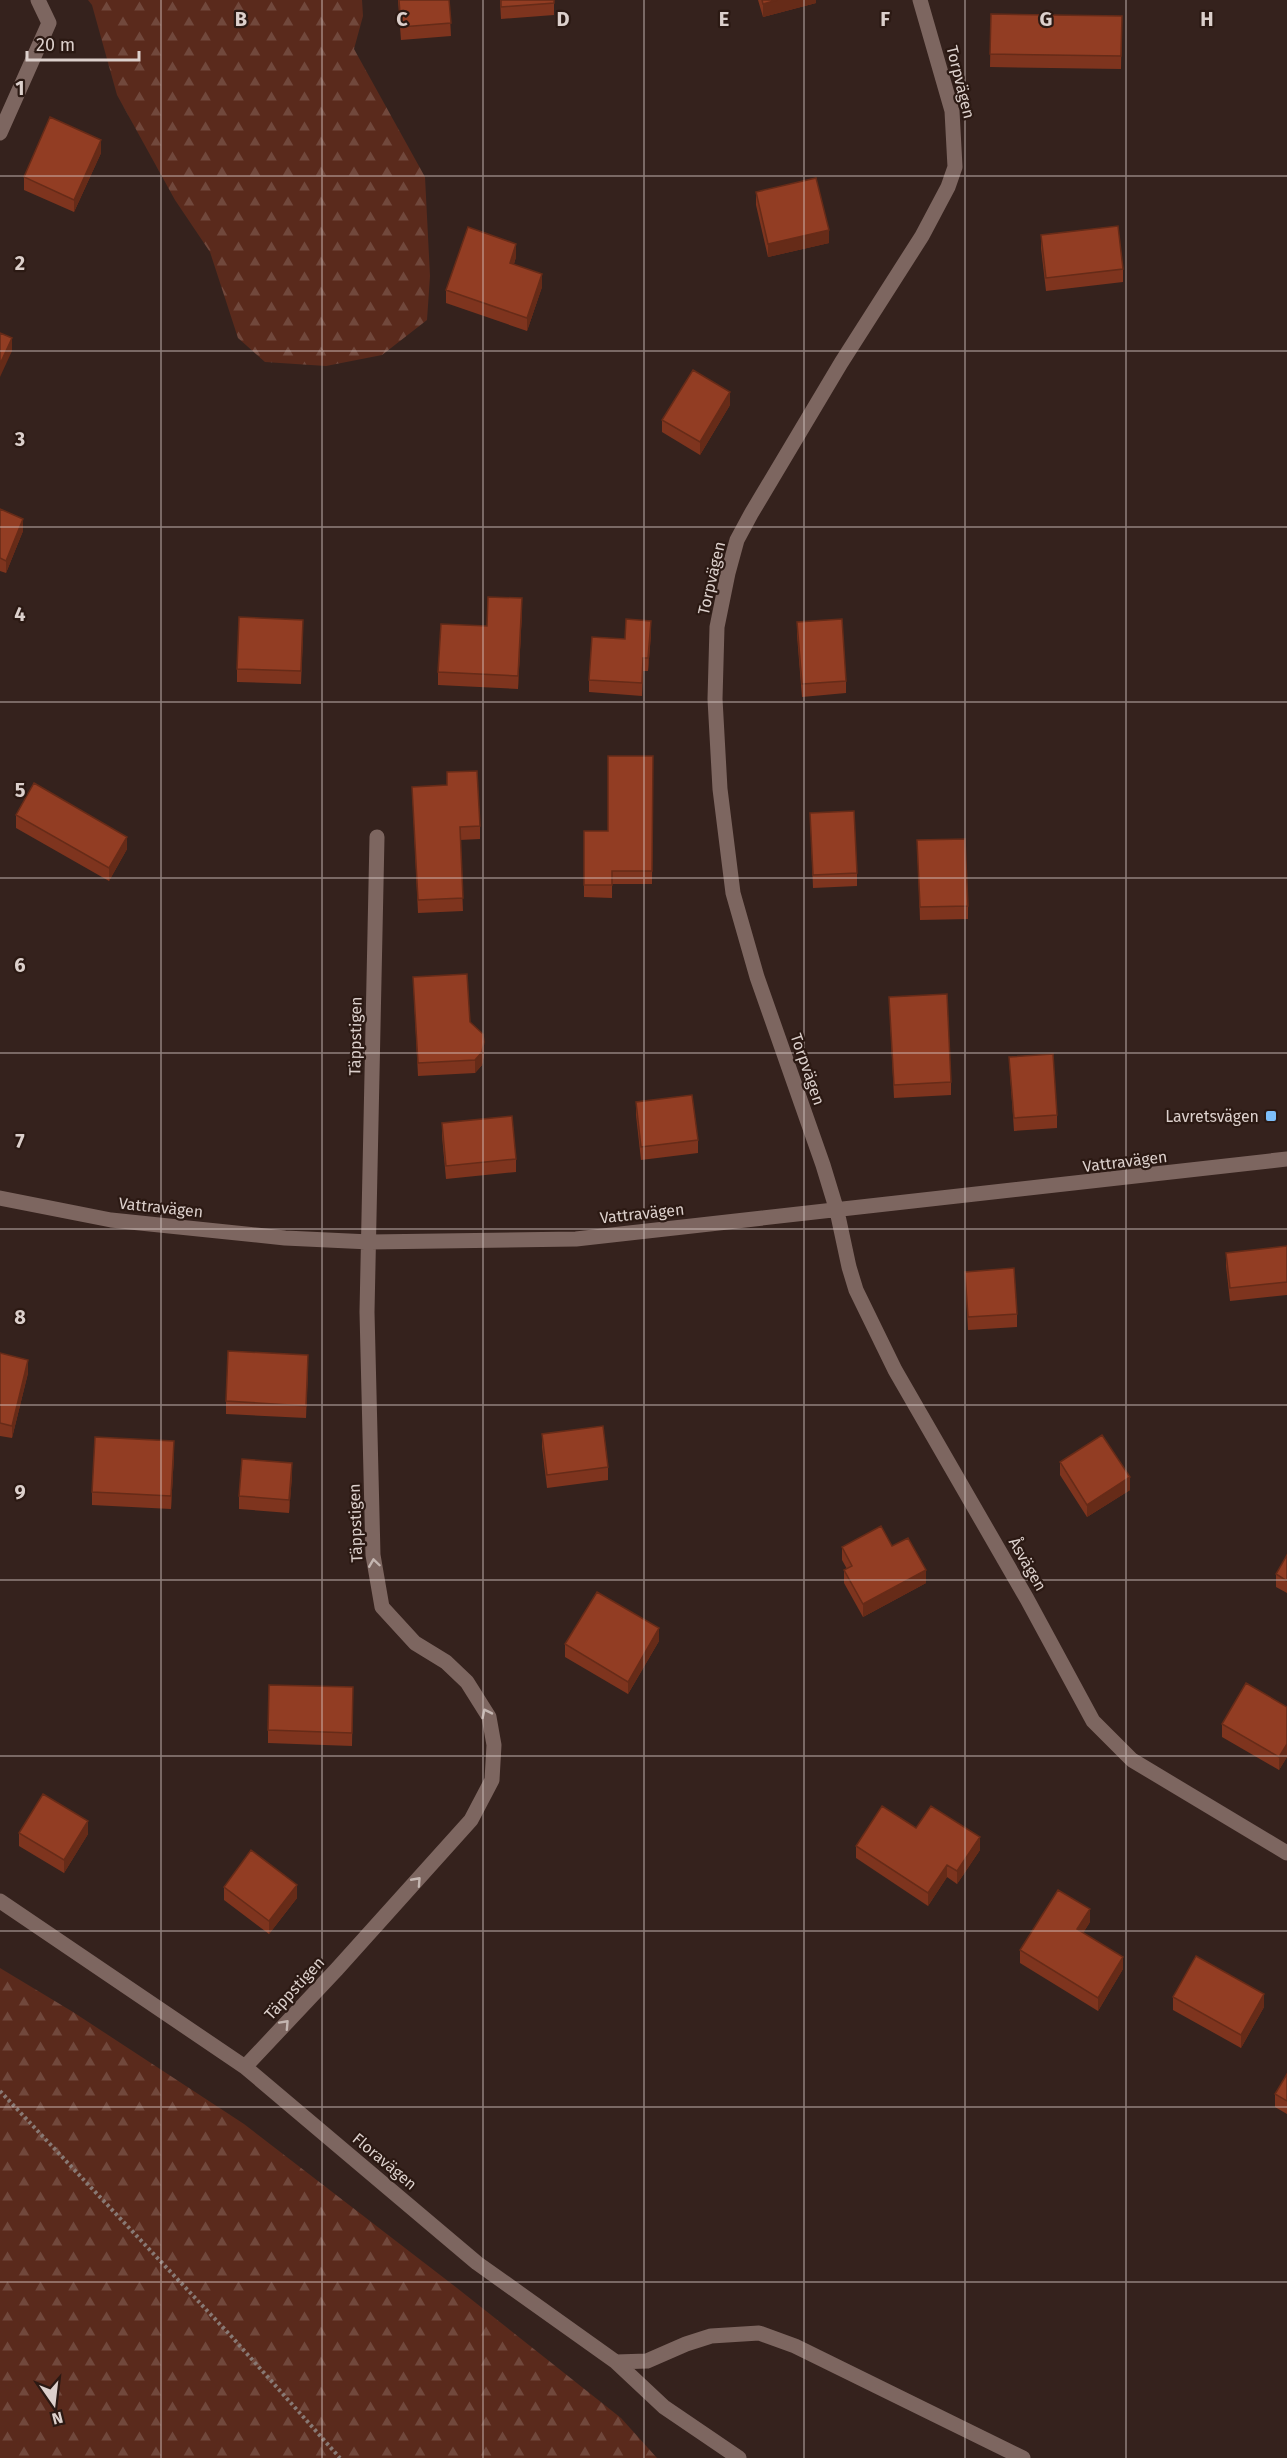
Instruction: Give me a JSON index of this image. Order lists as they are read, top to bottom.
{
  "streets": {
    "street": [
      "Torpvägen",
      "Täppstigen",
      "Vattravägen",
      "Åsvägen",
      "Floravägen"
    ]
  },
  "crossings": [
    ["Torpvägen", "Vattravägen"],
    ["Torpvägen", "Åsvägen"],
    ["Täppstigen", "Vattravägen"],
    ["Täppstigen", "Floravägen"],
    ["Vattravägen", "Åsvägen"]
  ],
  "one_way": ["Täppstigen"],
  "places": {
    "transit": ["Lavretsvägen"]
  },
  "scale_bar": "20 m",
  "north": "bottom",
  "grid": {
    "columns": [
      "B",
      "C",
      "D",
      "E",
      "F",
      "G",
      "H"
    ],
    "rows": [
      "1",
      "2",
      "3",
      "4",
      "5",
      "6",
      "7",
      "8",
      "9"
    ]
  }
}
